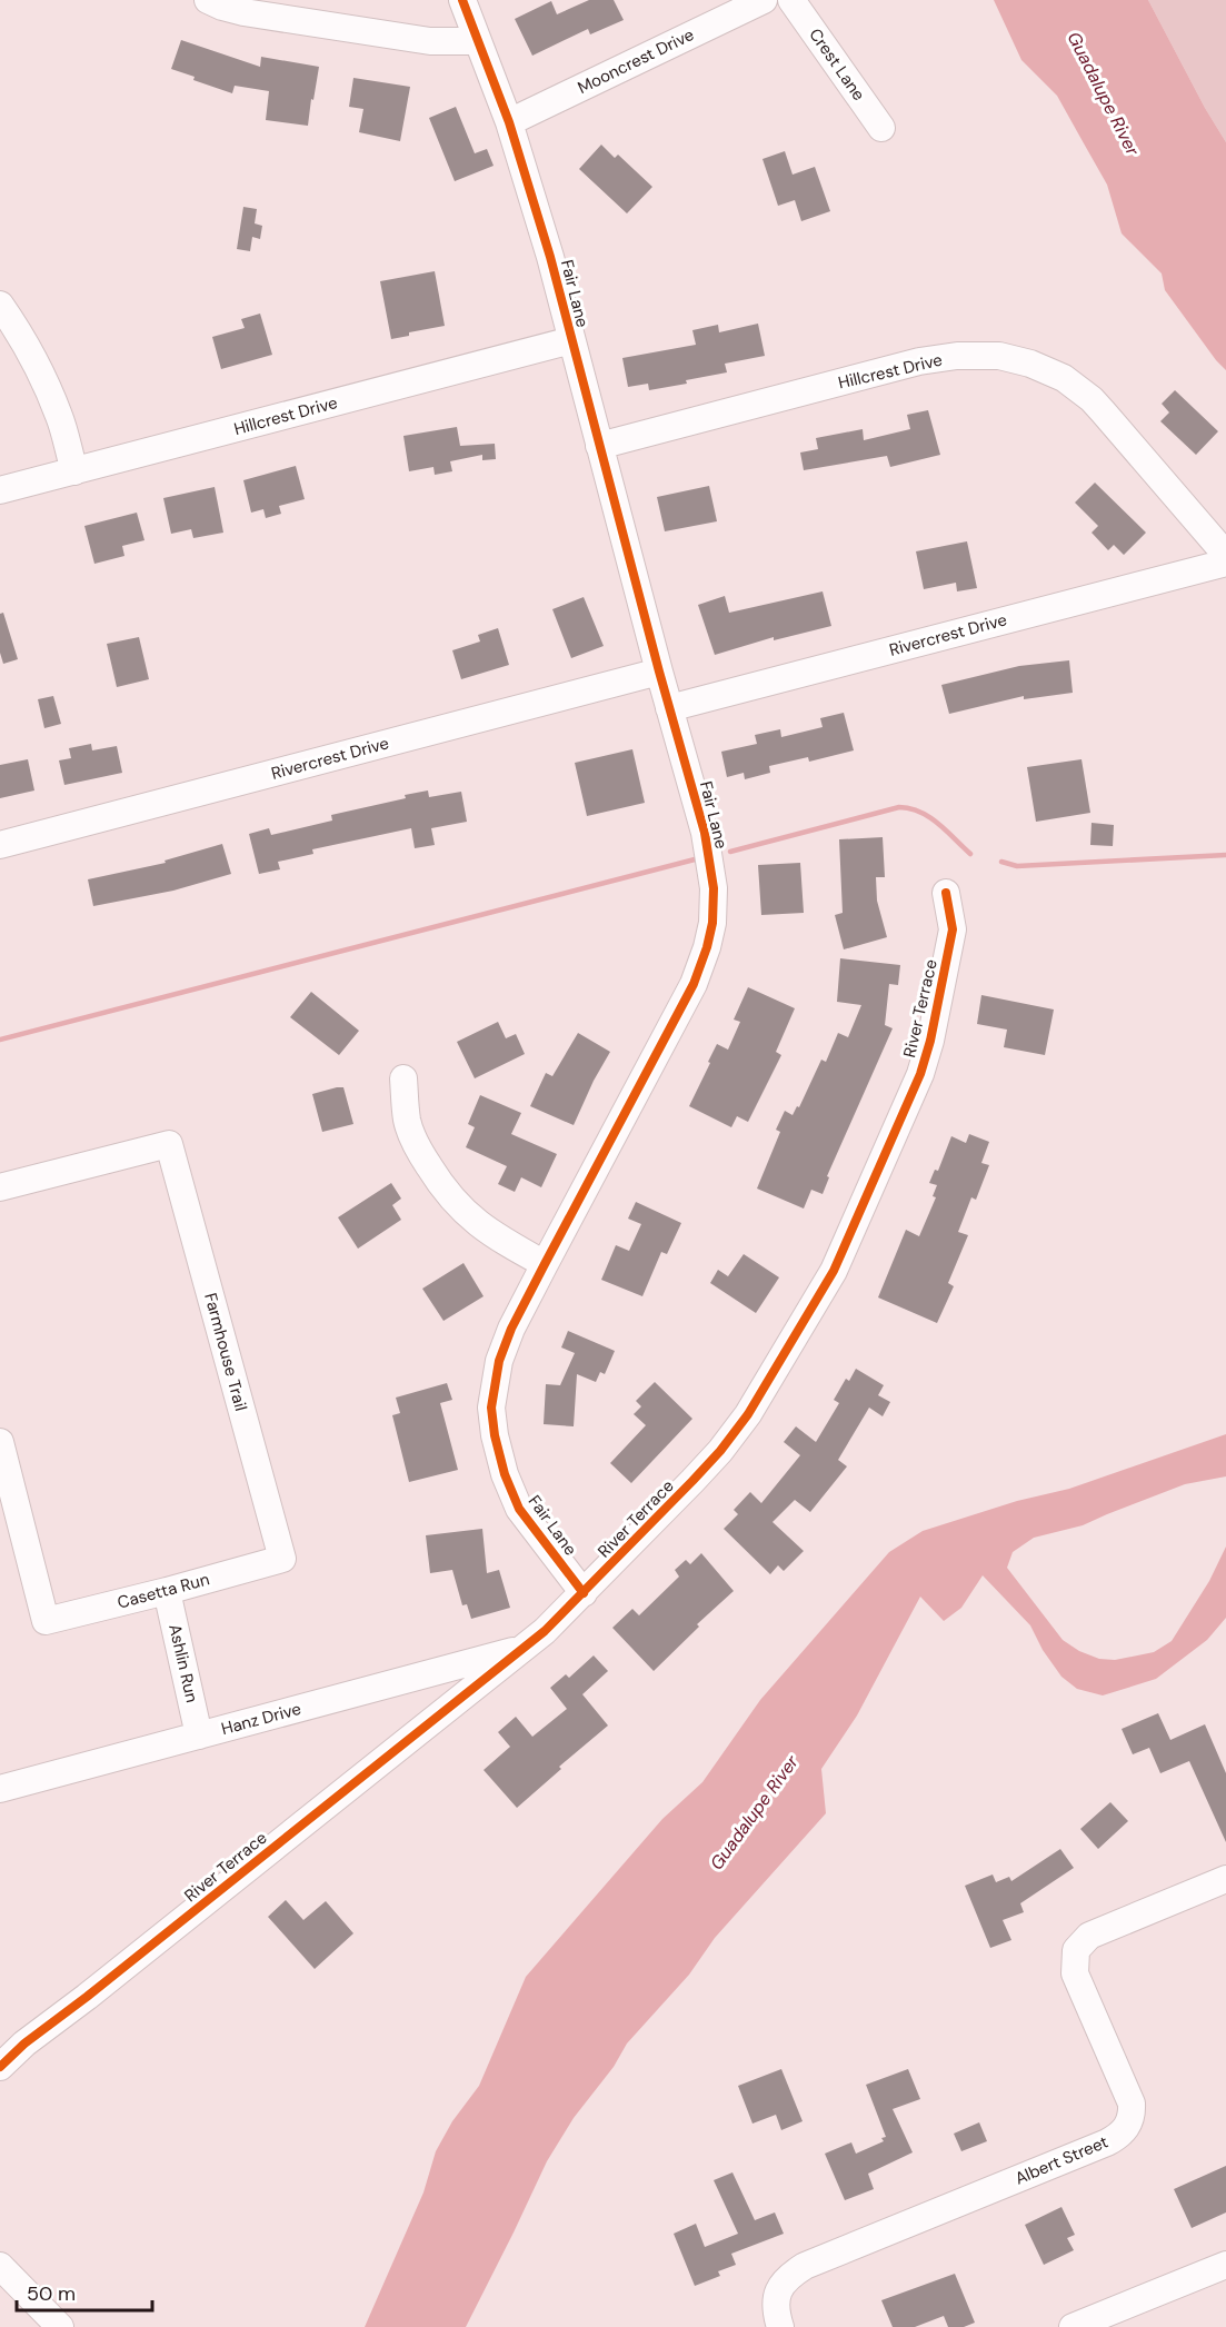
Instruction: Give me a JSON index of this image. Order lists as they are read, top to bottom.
{
  "streets": {
    "street": [
      "Mooncrest Drive",
      "Crest Lane",
      "Fair Lane",
      "Hillcrest Drive",
      "Rivercrest Drive",
      "River Terrace",
      "Farmhouse Trail",
      "Casetta Run",
      "Ashlin Run",
      "Hanz Drive",
      "Albert Street"
    ]
  },
  "crossings": [
    ["Mooncrest Drive", "Fair Lane"],
    ["Fair Lane", "Hillcrest Drive"],
    ["Fair Lane", "Rivercrest Drive"],
    ["Fair Lane", "River Terrace"],
    ["River Terrace", "Hanz Drive"],
    ["Farmhouse Trail", "Casetta Run"],
    ["Casetta Run", "Ashlin Run"],
    ["Ashlin Run", "Hanz Drive"]
  ],
  "water": ["Guadalupe River"],
  "scale_bar": "50 m"
}
